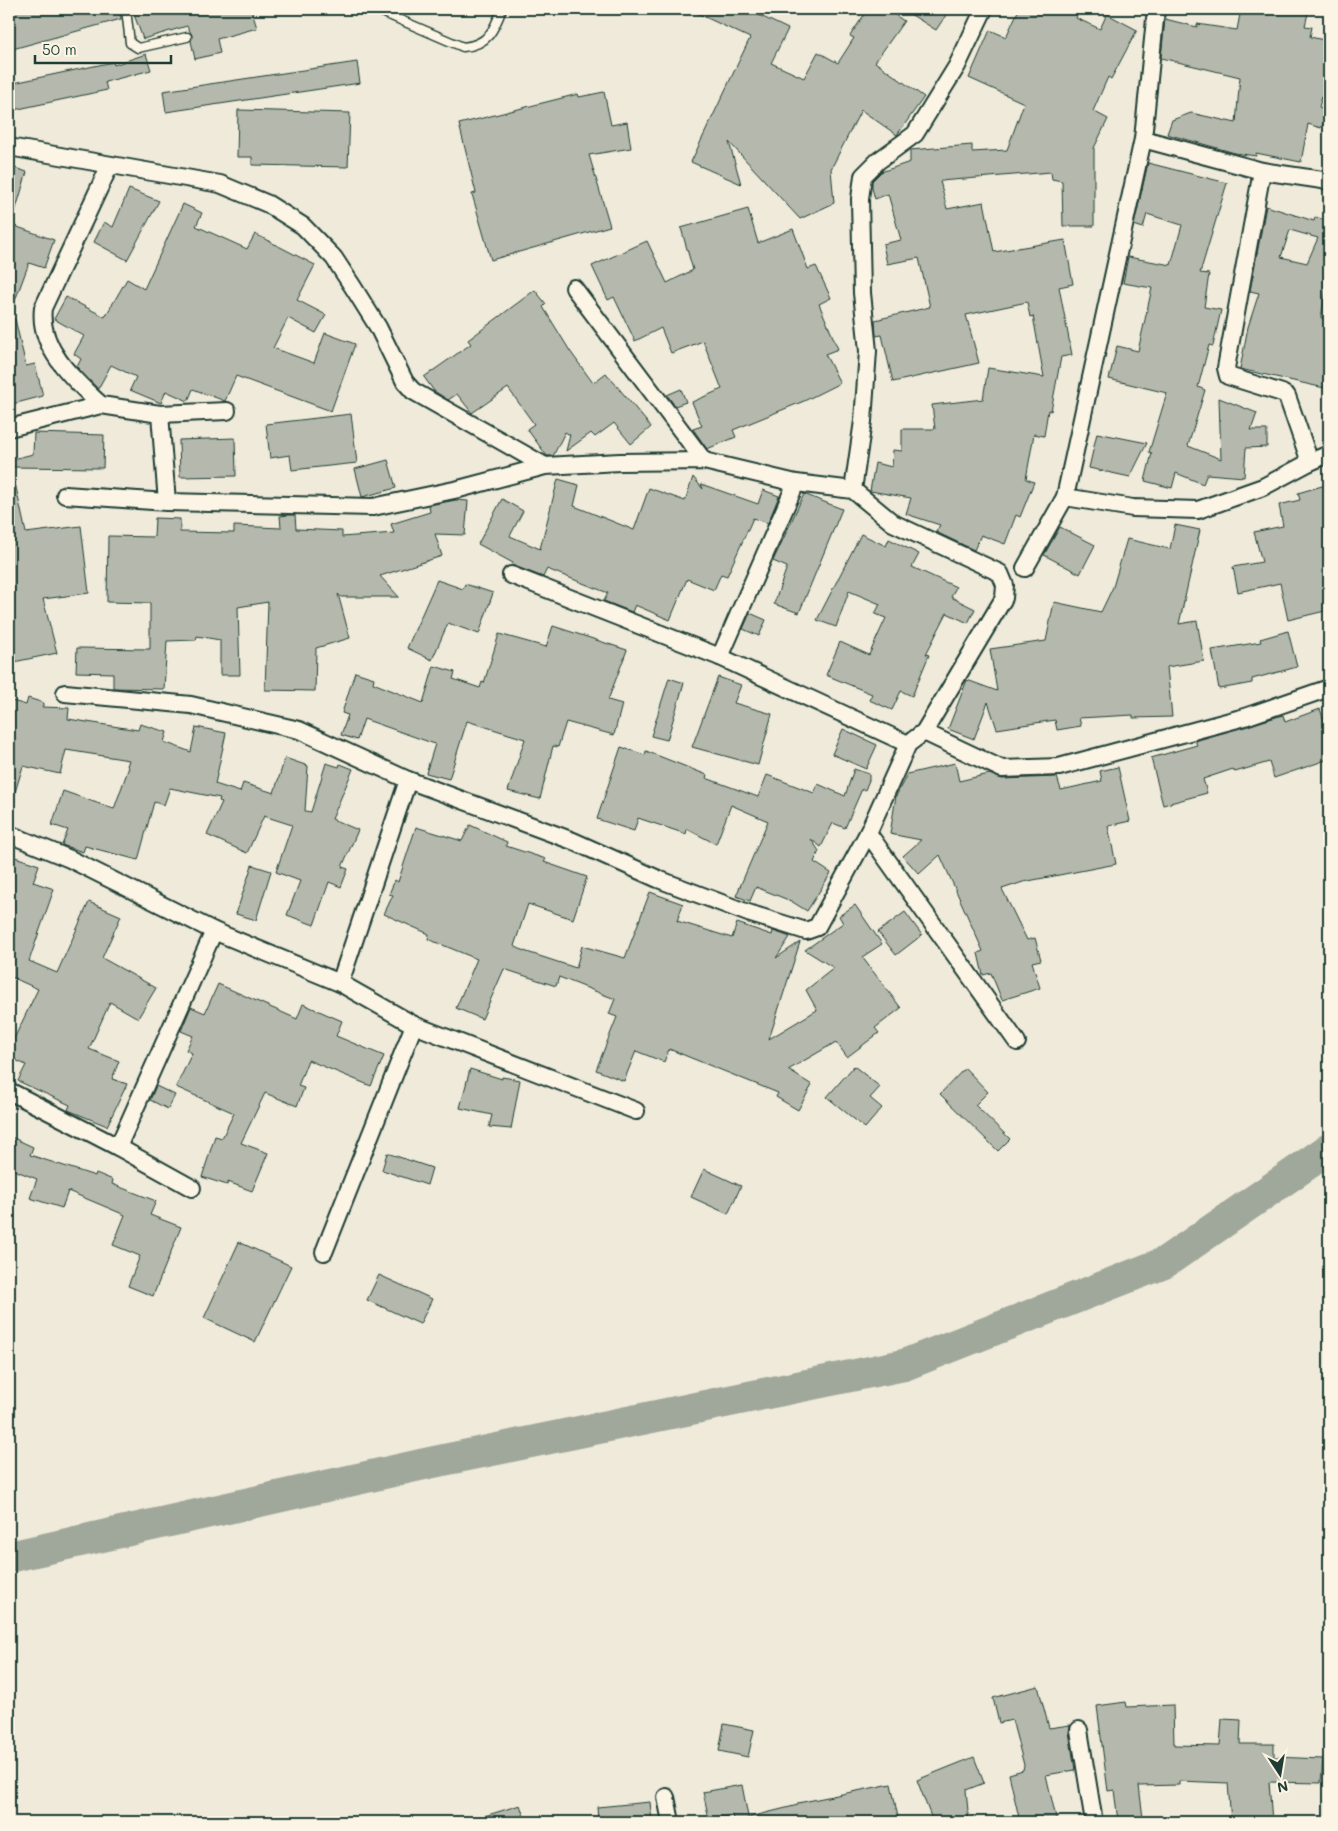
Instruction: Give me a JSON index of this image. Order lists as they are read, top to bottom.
{
  "scale_bar": "50 m",
  "north": "bottom"
}
